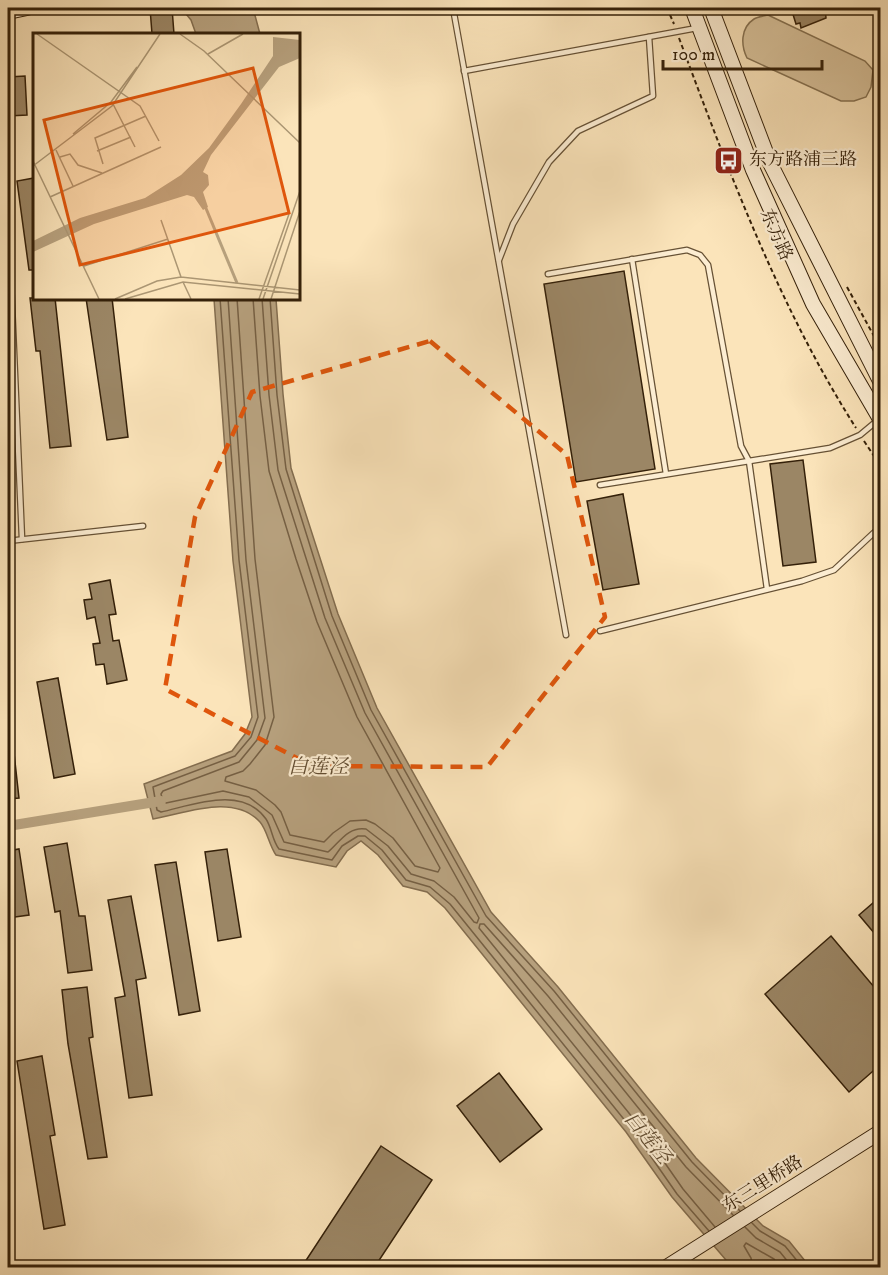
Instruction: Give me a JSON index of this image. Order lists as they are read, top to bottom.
{
  "streets": {
    "main road": ["东方路", "东三里桥路"]
  },
  "water": ["白莲泾"],
  "places": {
    "bus stop": ["东方路浦三路"]
  },
  "scale_bar": "100 m"
}
